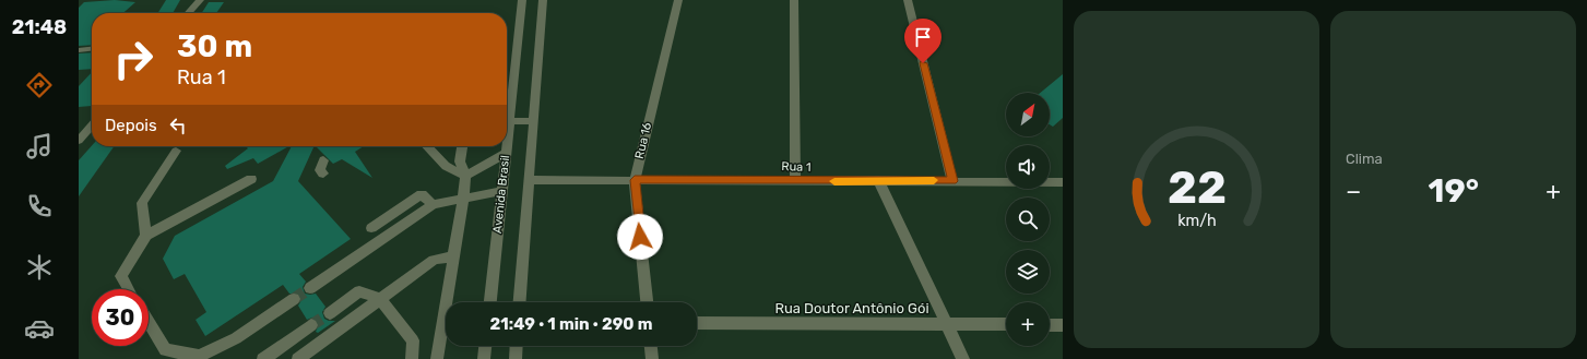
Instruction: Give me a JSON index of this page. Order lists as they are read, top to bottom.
{
  "streets": {
    "street": [
      "Rua 16",
      "Rua 1",
      "Avenida Brasil",
      "Rua Doutor Antônio Gói"
    ]
  },
  "crossings": [
    ["Rua 16", "Rua 1"],
    ["Rua 1", "Avenida Brasil"]
  ],
  "north": "top right",
  "page": {
    "tabs": "21:48",
    "tile": "Clima",
    "turn": ["30 m", "Rua 1"],
    "map_buttons": "+",
    "then": "Depois",
    "heat": ["−", "19°", "+"],
    "limit": "30",
    "trip": "21:49 · 1 min · 290 m",
    "gauge": ["22", "km/h"]
  }
}
